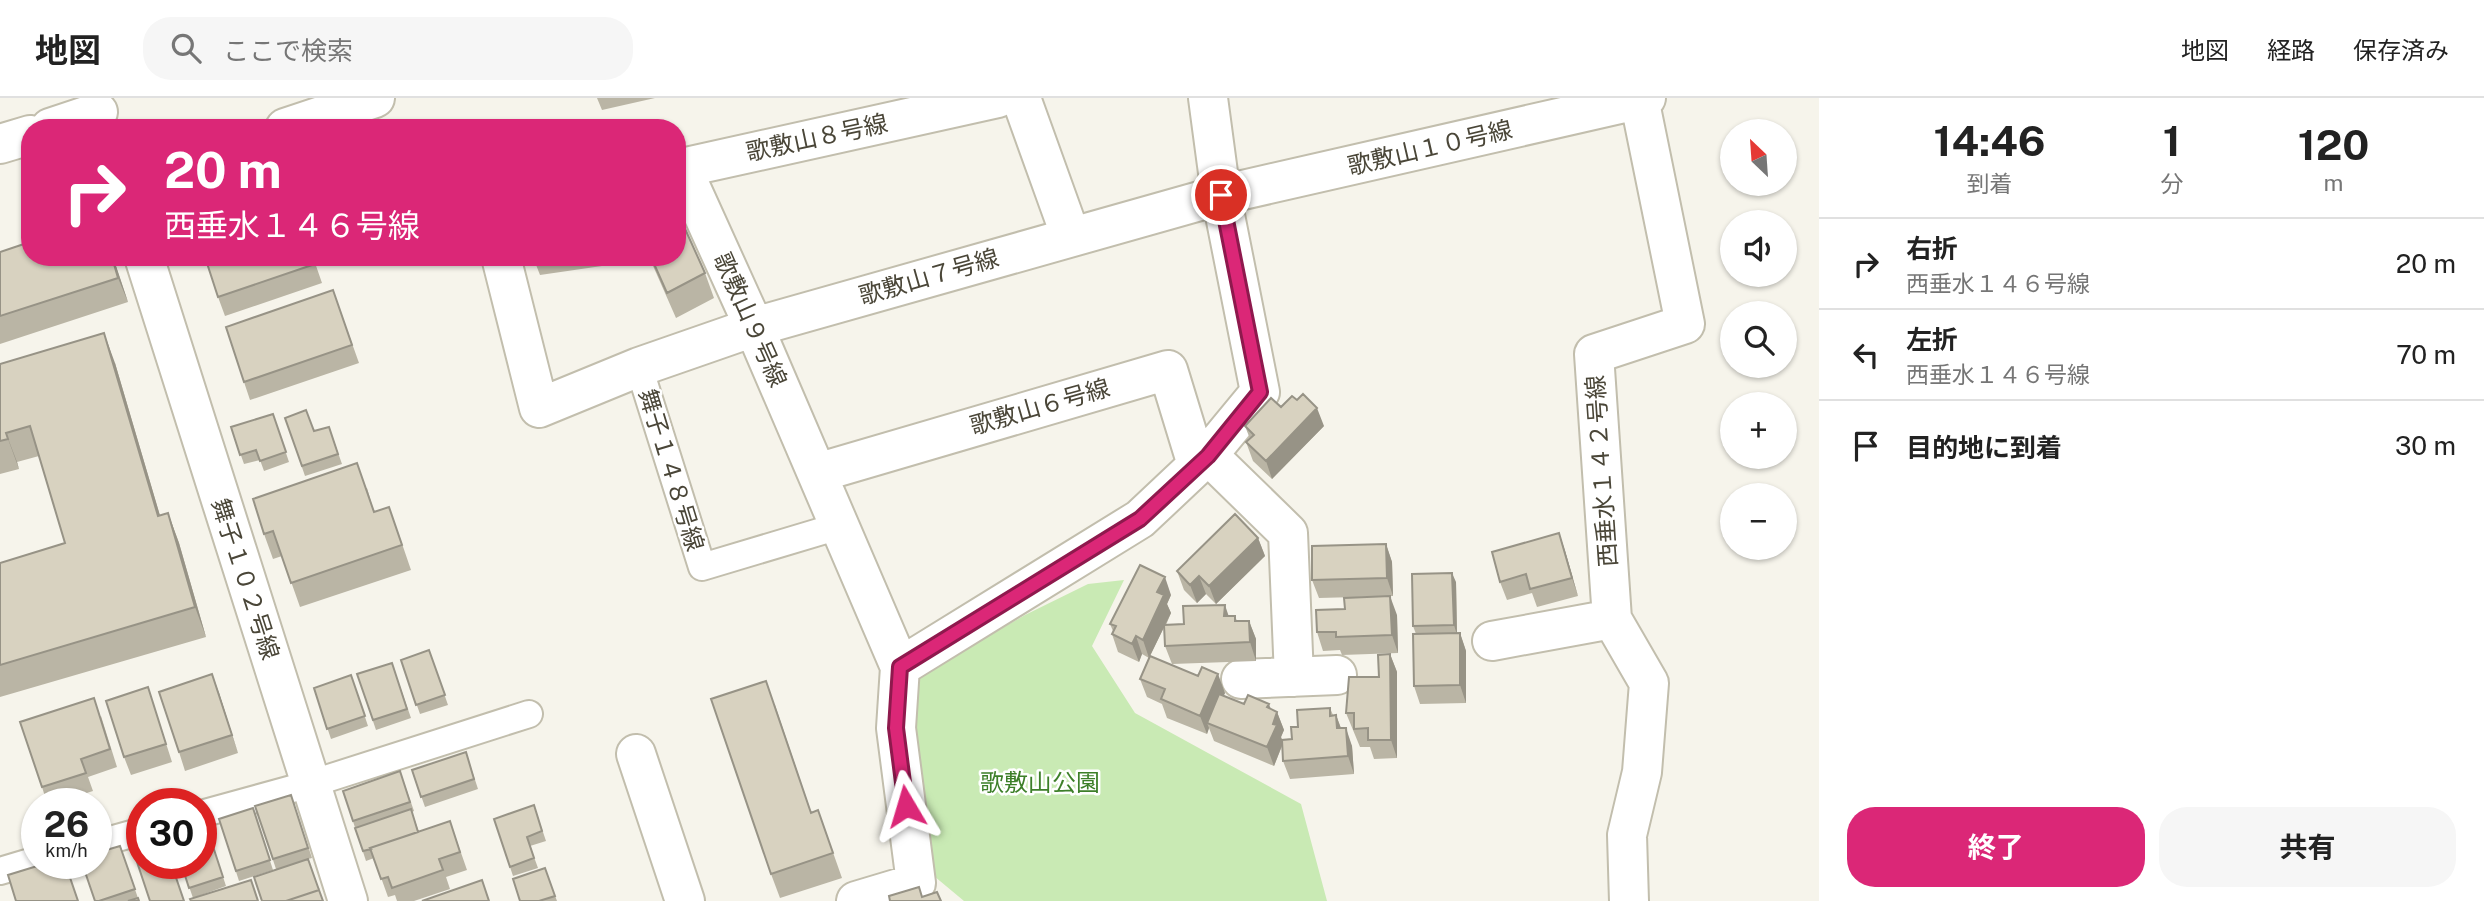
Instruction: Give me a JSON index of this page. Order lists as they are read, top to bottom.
{
  "streets": {
    "street": [
      "歌敷山８号線",
      "歌敷山１０号線",
      "歌敷山７号線",
      "歌敷山９号線",
      "歌敷山６号線",
      "舞子１４８号線",
      "西垂水１４２号線",
      "舞子１０２号線"
    ]
  },
  "crossings": [
    ["歌敷山１０号線", "歌敷山７号線"],
    ["歌敷山１０号線", "西垂水１４２号線"],
    ["歌敷山７号線", "歌敷山９号線"],
    ["歌敷山７号線", "舞子１４８号線"],
    ["歌敷山９号線", "歌敷山６号線"],
    ["歌敷山９号線", "舞子１４８号線"]
  ],
  "parks": ["歌敷山公園"],
  "north": "top left",
  "page": {
    "header": "地図",
    "search": "ここで検索",
    "nav": ["地図", "経路", "保存済み"],
    "eta": [
      "14:46",
      "到着",
      "1",
      "分",
      "120",
      "m"
    ],
    "map_buttons": ["+", "−"],
    "turn": ["20 m", "西垂水１４６号線"],
    "list": [
      {
        "name": "右折",
        "note": "西垂水１４６号線",
        "value": "20 m"
      },
      {
        "name": "左折",
        "note": "西垂水１４６号線",
        "value": "70 m"
      },
      {
        "name": "目的地に到着",
        "value": "30 m"
      }
    ],
    "speed": "26 km/h",
    "limit": "30",
    "buttons": ["終了", "共有"]
  }
}
